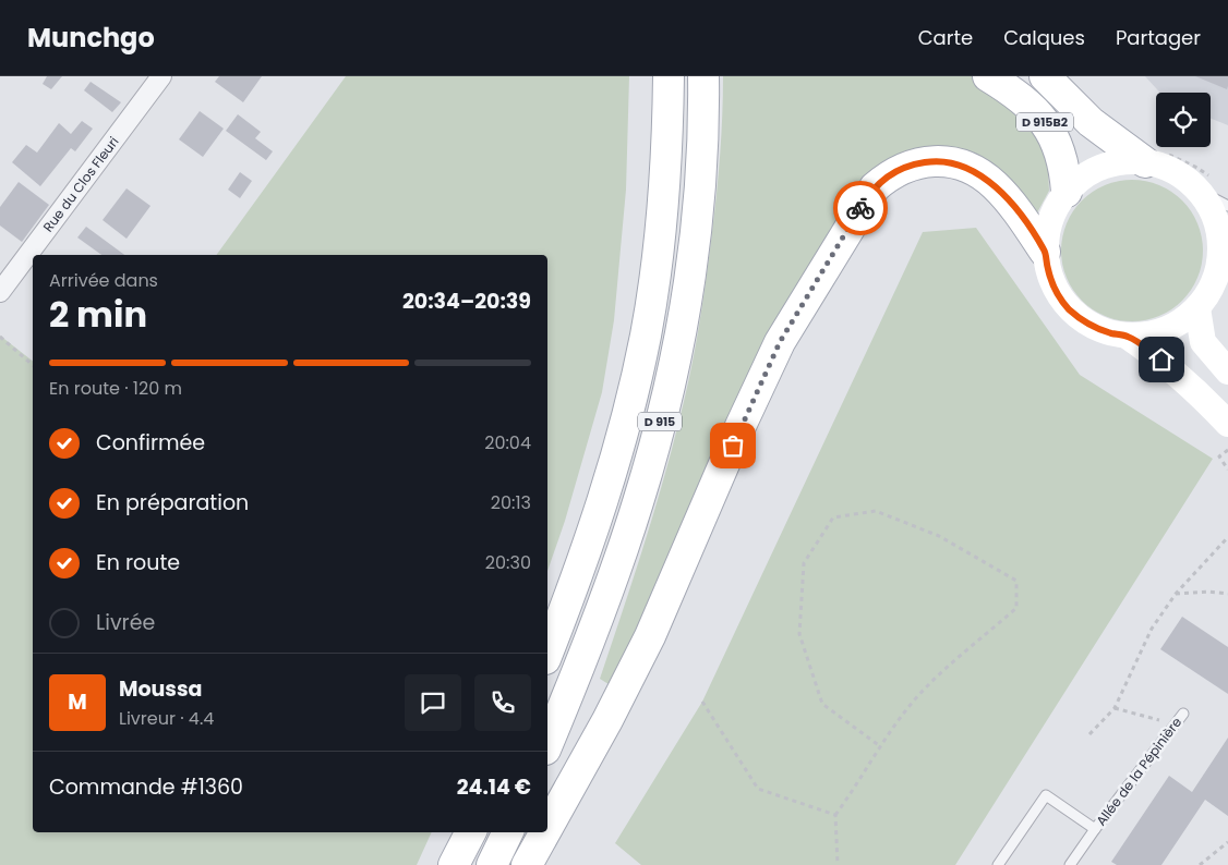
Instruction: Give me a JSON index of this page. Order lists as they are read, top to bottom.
{
  "streets": {
    "main road": ["D 915B2", "D 915"],
    "street": ["Rue du Clos Fleuri"],
    "lane": ["Allée de la Pépinière"]
  },
  "page": {
    "header": "Munchgo",
    "nav": ["Carte", "Calques", "Partager"],
    "heading": ["2 min", "Arrivée dans", "20:34–20:39"],
    "panel": [
      "Moussa",
      "Livreur · 4.4",
      "Commande #1360",
      "24.14 €"
    ],
    "bar": "En route · 120 m",
    "list": [
      ["Confirmée", "20:04"],
      ["En préparation", "20:13"],
      ["En route", "20:30"],
      "Livrée"
    ],
    "round": "M"
  }
}
